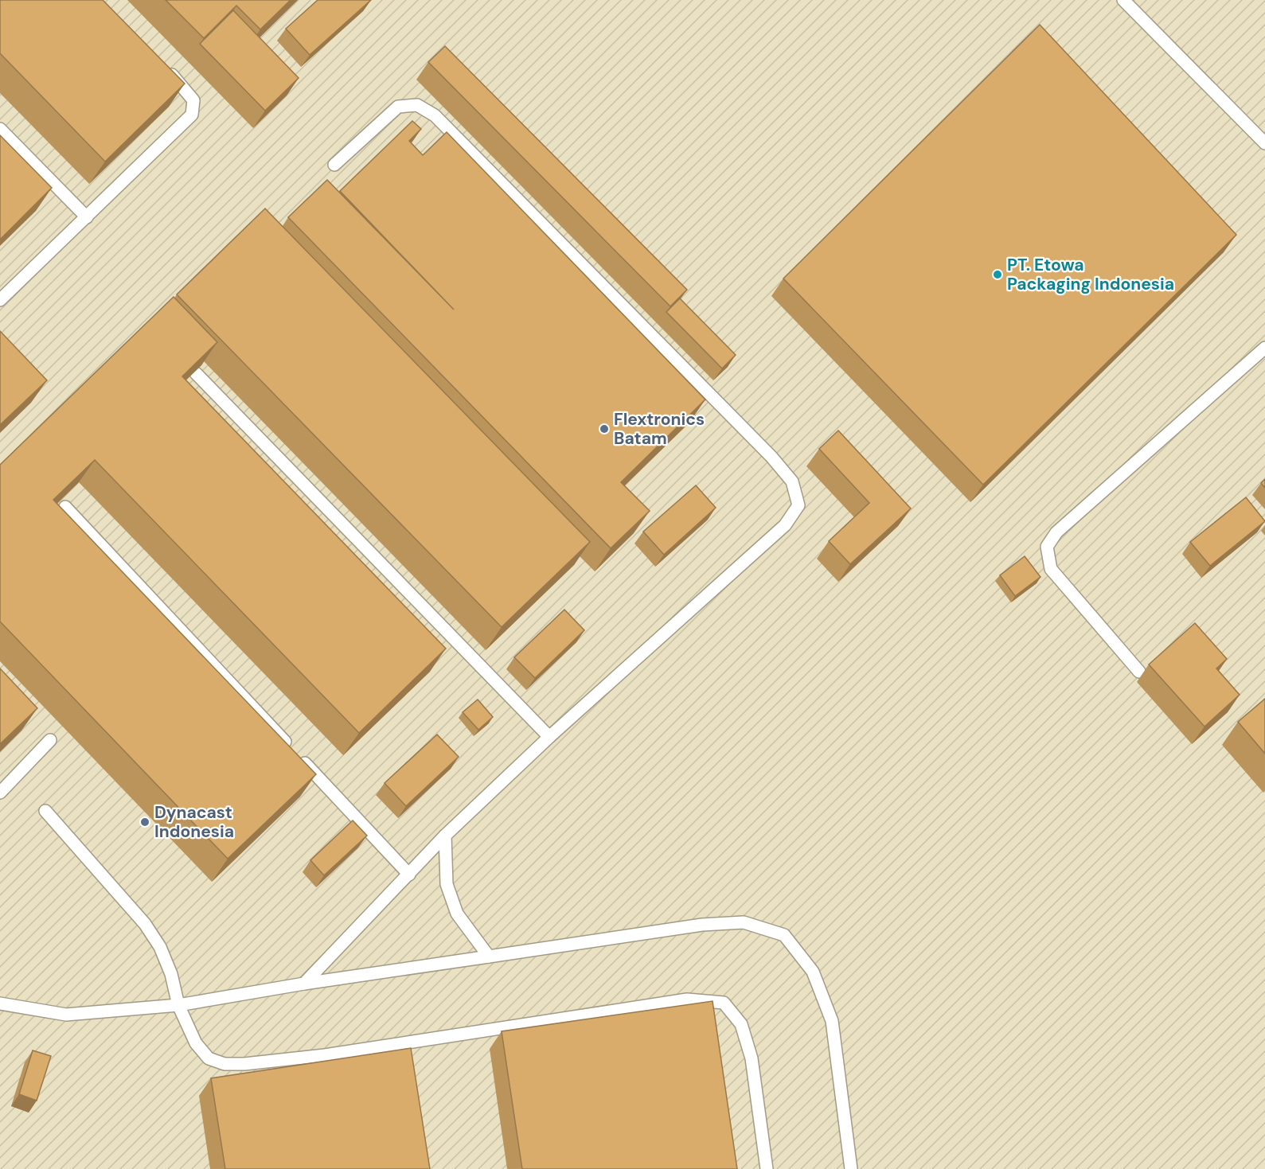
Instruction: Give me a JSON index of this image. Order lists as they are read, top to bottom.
{
  "places": ["PT. Etowa Packaging Indonesia", "Flextronics Batam", "Dynacast Indonesia"]
}
